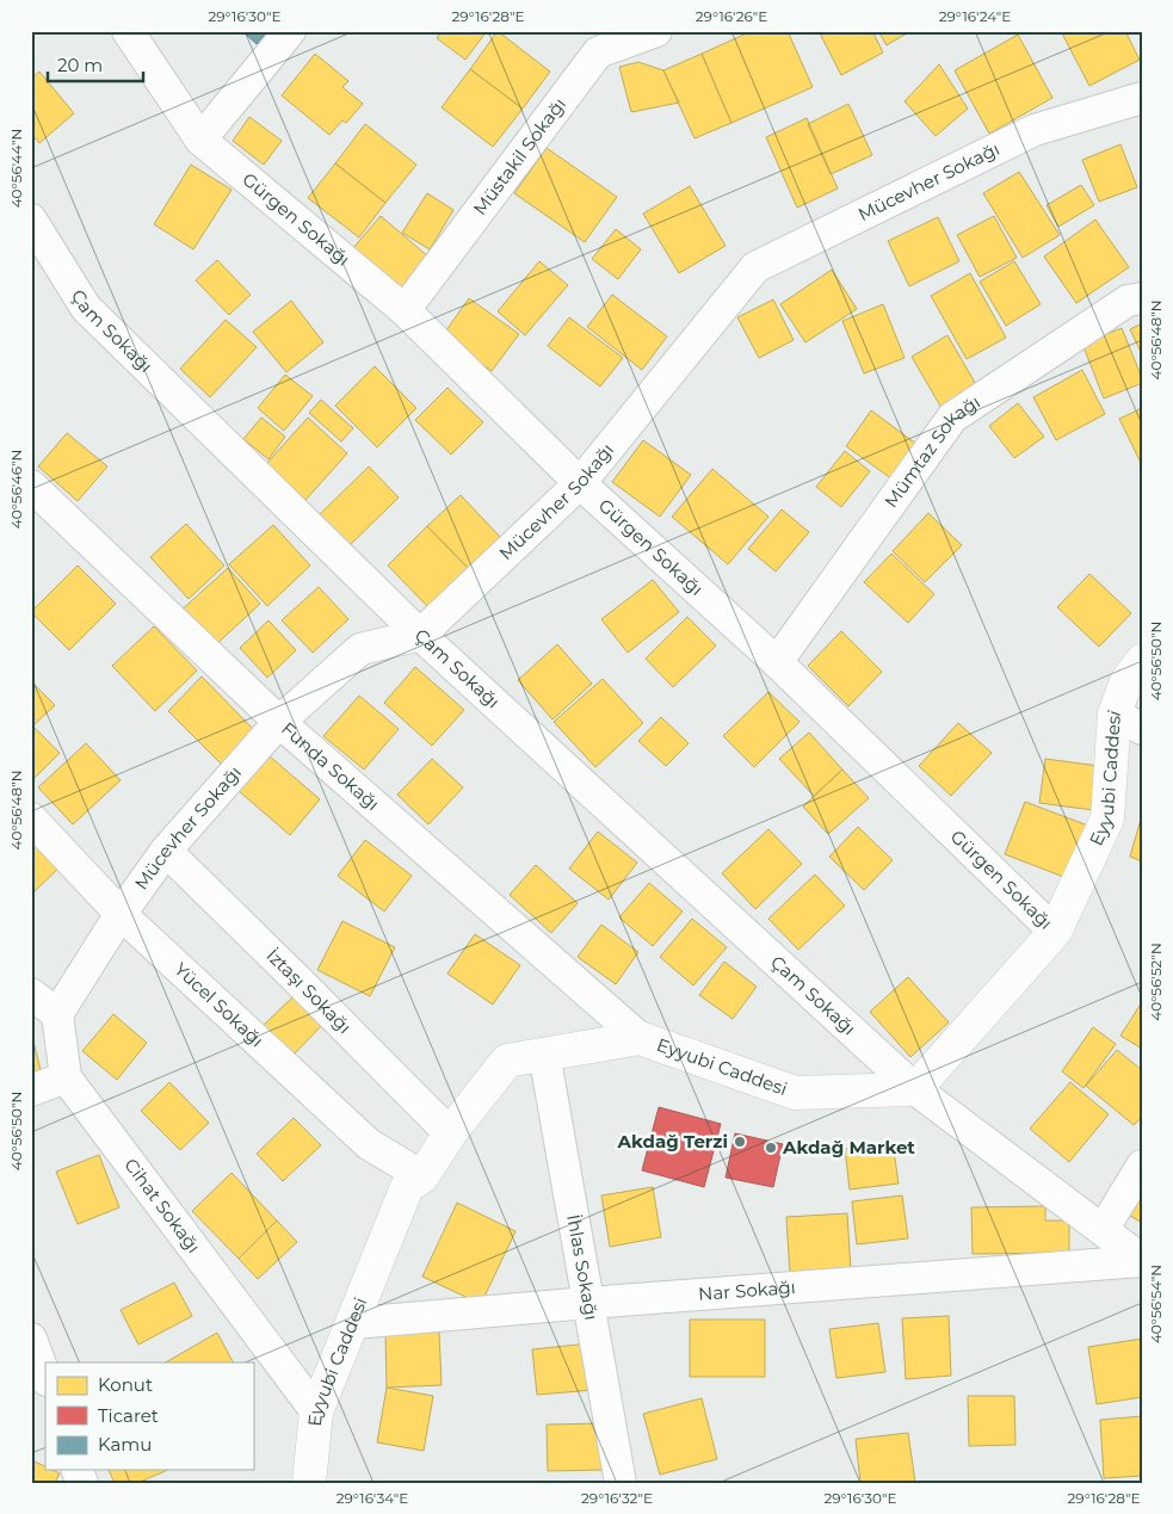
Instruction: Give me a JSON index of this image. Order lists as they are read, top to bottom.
{
  "streets": {
    "street": [
      "Müstakil Sokağı",
      "Mücevher Sokağı",
      "Gürgen Sokağı",
      "Çam Sokağı",
      "Mümtaz Sokağı",
      "Funda Sokağı",
      "Eyyubi Caddesi",
      "İztaşı Sokağı",
      "Yücel Sokağı",
      "Cihat Sokağı",
      "İhlas Sokağı",
      "Nar Sokağı"
    ]
  },
  "crossings": [
    ["Müstakil Sokağı", "Gürgen Sokağı"],
    ["Mücevher Sokağı", "Gürgen Sokağı"],
    ["Mücevher Sokağı", "Çam Sokağı"],
    ["Mücevher Sokağı", "Funda Sokağı"],
    ["Mücevher Sokağı", "İztaşı Sokağı"],
    ["Mücevher Sokağı", "Yücel Sokağı"],
    ["Mücevher Sokağı", "Cihat Sokağı"],
    ["Gürgen Sokağı", "Mümtaz Sokağı"],
    ["Gürgen Sokağı", "Eyyubi Caddesi"],
    ["Çam Sokağı", "Eyyubi Caddesi"],
    ["Çam Sokağı", "Nar Sokağı"],
    ["Funda Sokağı", "Eyyubi Caddesi"],
    ["Eyyubi Caddesi", "İztaşı Sokağı"],
    ["Eyyubi Caddesi", "Yücel Sokağı"],
    ["Eyyubi Caddesi", "Cihat Sokağı"],
    ["Eyyubi Caddesi", "İhlas Sokağı"],
    ["Eyyubi Caddesi", "Nar Sokağı"],
    ["İhlas Sokağı", "Nar Sokağı"]
  ],
  "places": ["Akdağ Terzi", "Akdağ Market"],
  "legend": ["Konut", "Ticaret", "Kamu"],
  "scale_bar": "20 m",
  "coordinates": [
    "29°16'30\"E",
    "29°16'28\"E",
    "29°16'26\"E",
    "29°16'24\"E",
    "40°56'44\"N",
    "40°56'48\"N",
    "40°56'46\"N",
    "40°56'50\"N",
    "40°56'52\"N",
    "40°56'54\"N",
    "29°16'34\"E",
    "29°16'32\"E"
  ]
}
